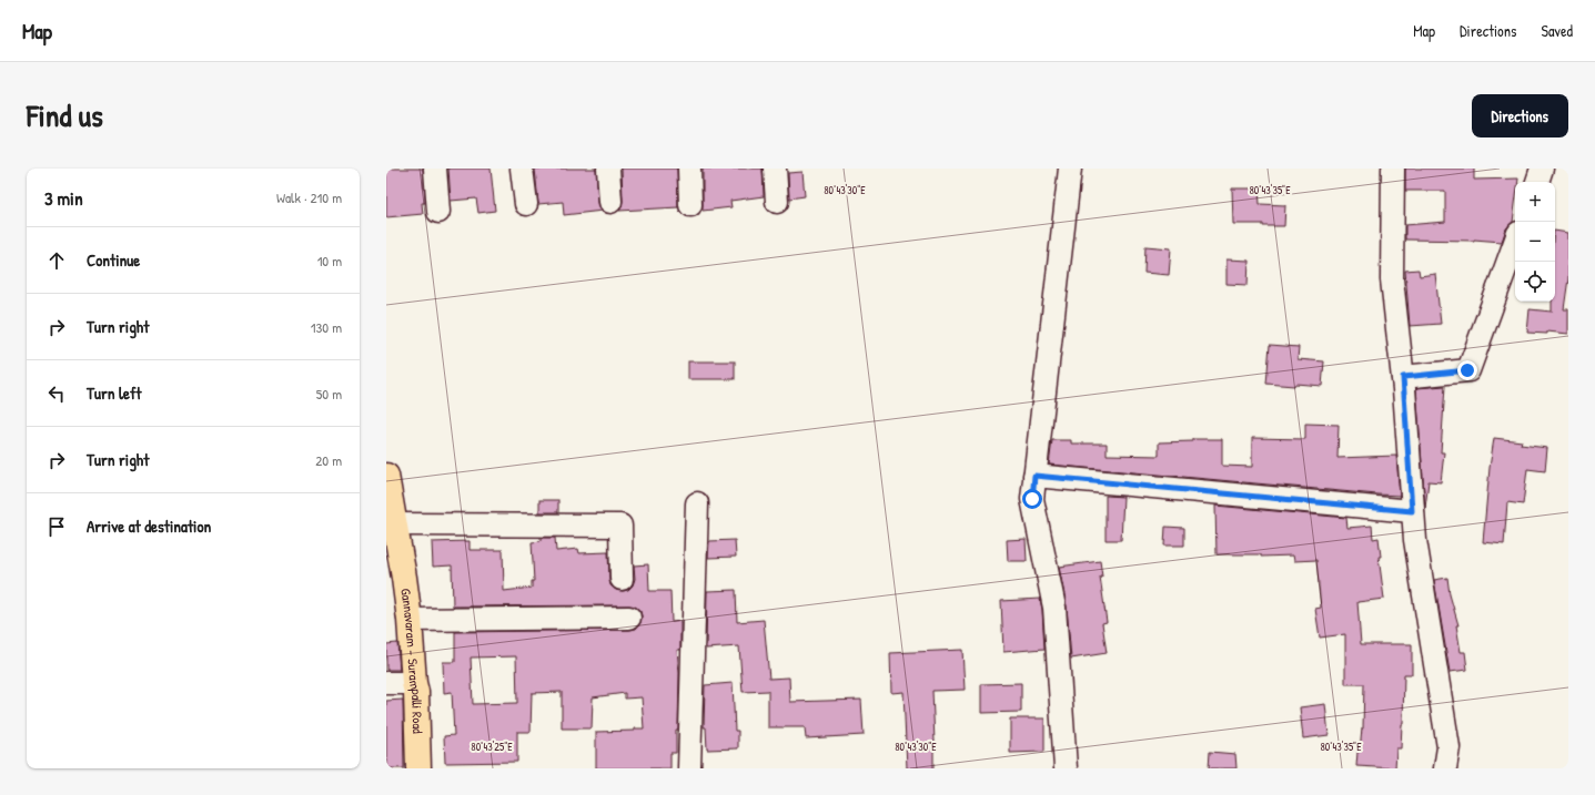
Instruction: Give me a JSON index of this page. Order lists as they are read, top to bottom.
{
  "streets": {
    "main road": ["Gannavaram - Surampalli Road"]
  },
  "page": {
    "header": "Map",
    "nav": ["Map", "Directions", "Saved"],
    "title": "Find us",
    "buttons": "Directions",
    "heading": ["3 min", "Walk · 210 m"],
    "map_buttons": ["+", "−"],
    "list": [
      ["Continue", "10 m"],
      ["Turn right", "130 m"],
      ["Turn left", "50 m"],
      ["Turn right", "20 m"],
      "Arrive at destination"
    ]
  },
  "coordinates": ["80°43'30\"E", "80°43'35\"E", "80°43'25\"E"]
}
